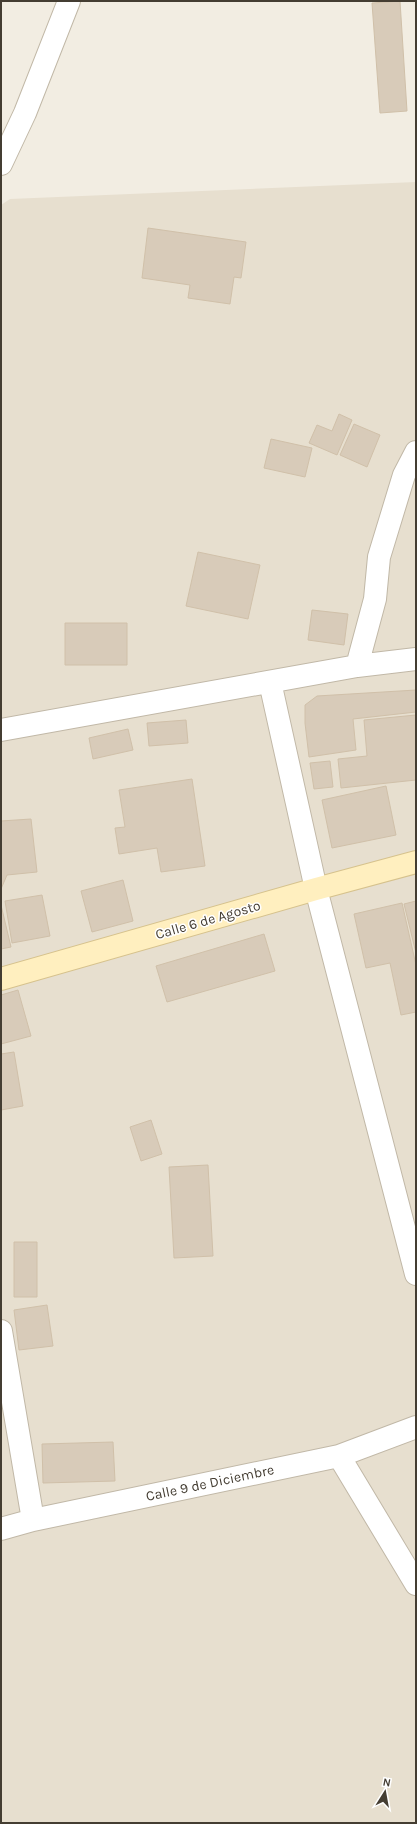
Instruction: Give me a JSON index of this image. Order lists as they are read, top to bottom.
{
  "streets": {
    "main road": ["Calle 6 de Agosto"],
    "street": ["Calle 9 de Diciembre"]
  },
  "north": "top"
}
